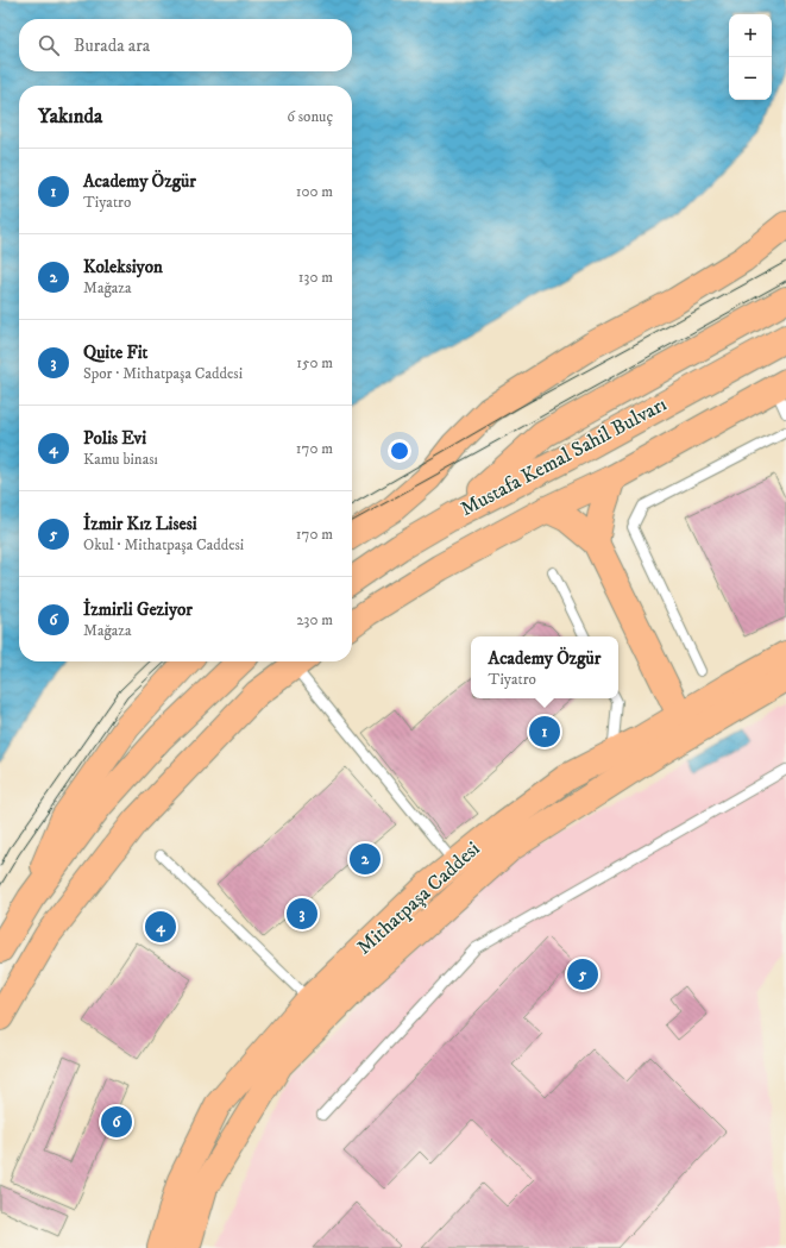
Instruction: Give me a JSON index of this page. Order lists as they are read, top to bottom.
{
  "streets": {
    "main road": ["Mustafa Kemal Sahil Bulvarı", "Mithatpaşa Caddesi"]
  },
  "page": {
    "map_buttons": ["+", "−"],
    "search": "Burada ara",
    "heading": ["Yakında", "6 sonuç"],
    "list": [
      {
        "mark": "1",
        "name": "Academy Özgür",
        "note": "Tiyatro",
        "value": "100 m"
      },
      {
        "mark": "2",
        "name": "Koleksiyon",
        "note": "Mağaza",
        "value": "130 m"
      },
      {
        "mark": "3",
        "name": "Quite Fit",
        "note": "Spor · Mithatpaşa Caddesi",
        "value": "150 m"
      },
      {
        "mark": "4",
        "name": "Polis Evi",
        "note": "Kamu binası",
        "value": "170 m"
      },
      {
        "mark": "5",
        "name": "İzmir Kız Lisesi",
        "note": "Okul · Mithatpaşa Caddesi",
        "value": "170 m"
      },
      {
        "mark": "6",
        "name": "İzmirli Geziyor",
        "note": "Mağaza",
        "value": "230 m"
      }
    ],
    "popup": ["Academy Özgür", "Tiyatro"],
    "pins": [
      "1",
      "2",
      "3",
      "4",
      "5",
      "6"
    ]
  }
}
